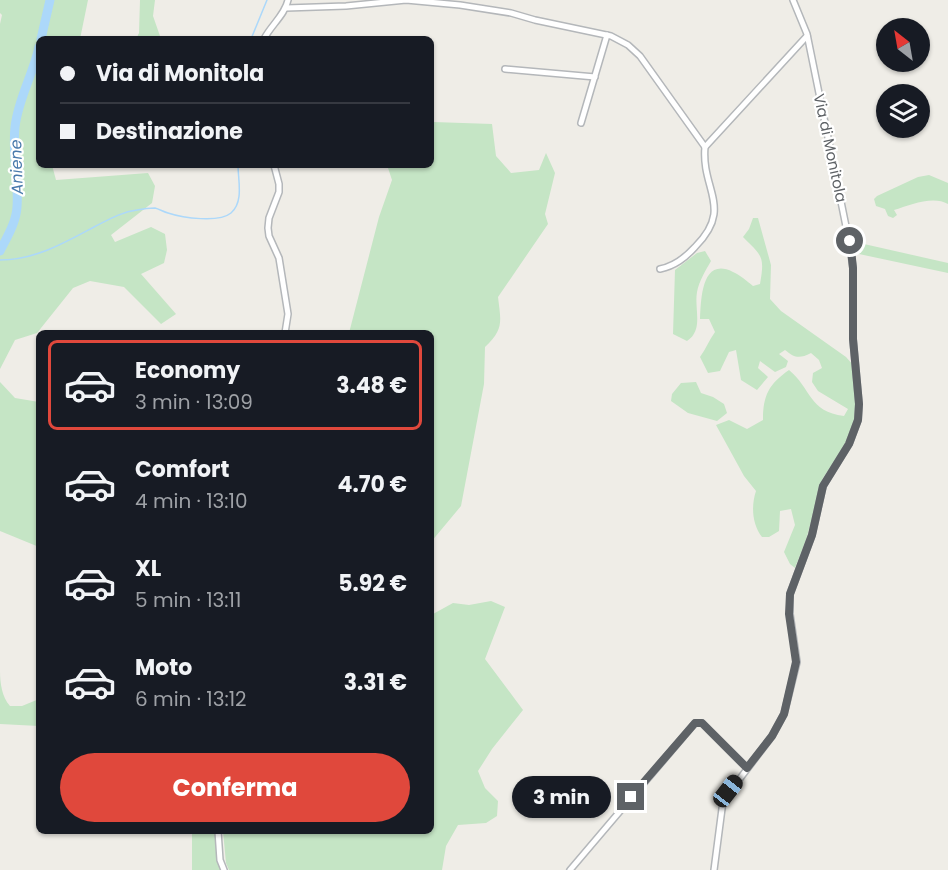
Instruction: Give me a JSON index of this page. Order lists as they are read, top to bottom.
{
  "streets": {
    "street": ["Via di Monitola"]
  },
  "water": ["Aniene"],
  "north": "top left",
  "page": {
    "banner": ["Via di Monitola", "Destinazione"],
    "list": [
      {
        "name": "Economy",
        "note": "3 min · 13:09",
        "value": "3.48 €"
      },
      {
        "name": "Comfort",
        "note": "4 min · 13:10",
        "value": "4.70 €"
      },
      {
        "name": "XL",
        "note": "5 min · 13:11",
        "value": "5.92 €"
      },
      {
        "name": "Moto",
        "note": "6 min · 13:12",
        "value": "3.31 €"
      }
    ],
    "buttons": "Conferma",
    "bubble": "3 min"
  }
}
